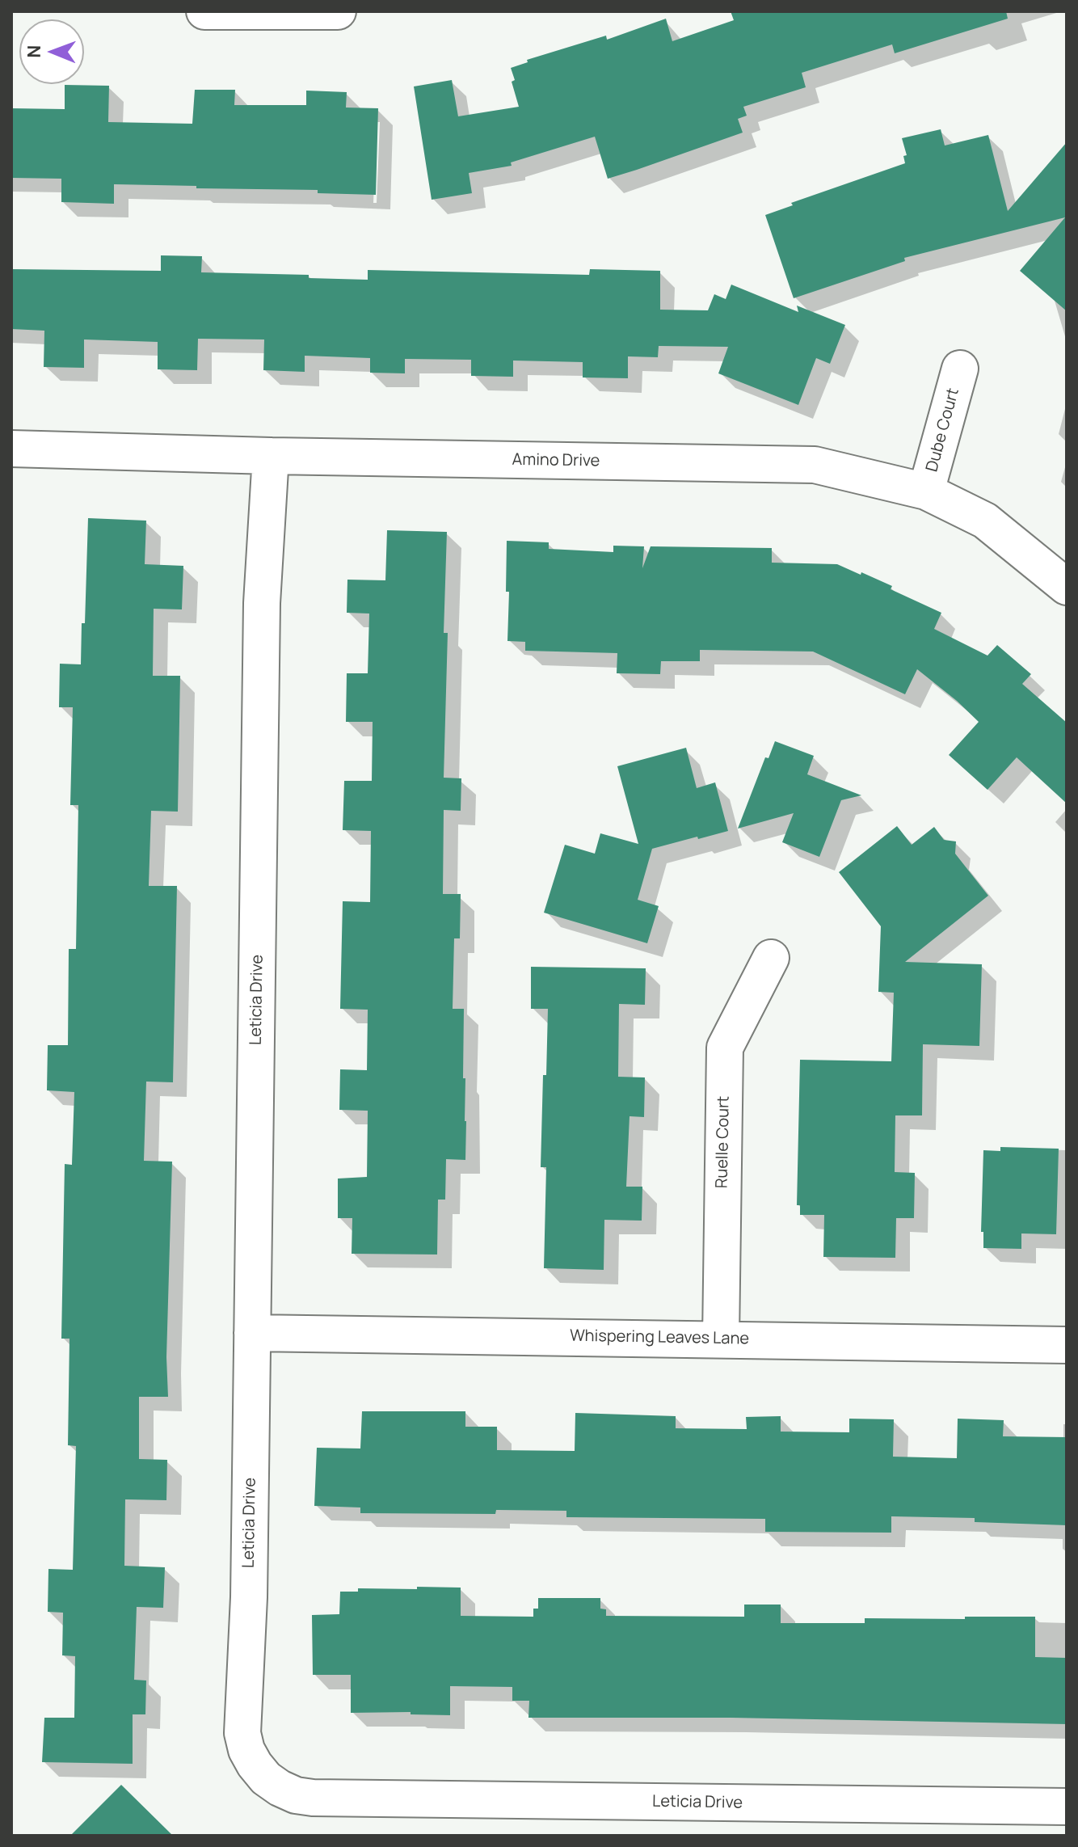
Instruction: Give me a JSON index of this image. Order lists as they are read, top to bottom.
{
  "streets": {
    "street": [
      "Dube Court",
      "Amino Drive",
      "Leticia Drive",
      "Ruelle Court",
      "Whispering Leaves Lane"
    ]
  },
  "crossings": [
    ["Dube Court", "Amino Drive"],
    ["Amino Drive", "Leticia Drive"],
    ["Leticia Drive", "Whispering Leaves Lane"],
    ["Ruelle Court", "Whispering Leaves Lane"]
  ],
  "north": "left"
}
